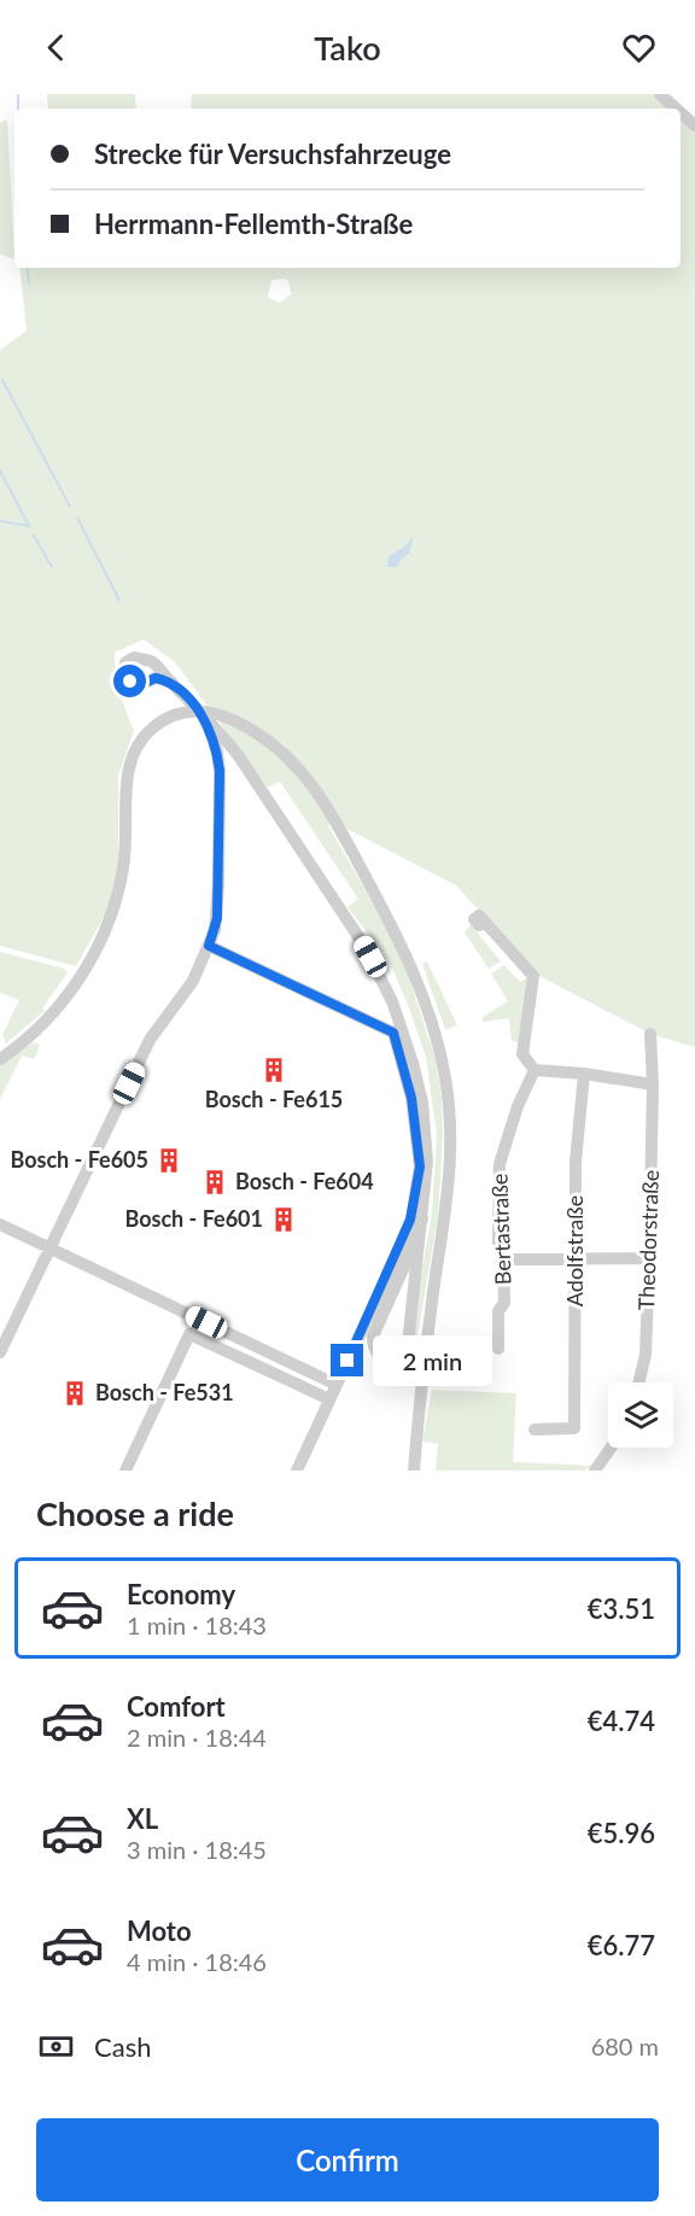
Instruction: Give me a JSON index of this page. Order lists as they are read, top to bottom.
{
  "streets": {
    "street": ["Bertastraße", "Theodorstraße", "Adolfstraße"]
  },
  "places": {
    "building": [
      "Bosch - Fe615",
      "Bosch - Fe605",
      "Bosch - Fe604",
      "Bosch - Fe601",
      "Bosch - Fe531"
    ]
  },
  "page": {
    "header": "Tako",
    "banner": ["Strecke für Versuchsfahrzeuge", "Herrmann-Fellemth-Straße"],
    "bubble": "2 min",
    "heading": "Choose a ride",
    "list": [
      {
        "name": "Economy",
        "note": "1 min · 18:43",
        "value": "€3.51"
      },
      {
        "name": "Comfort",
        "note": "2 min · 18:44",
        "value": "€4.74"
      },
      {
        "name": "XL",
        "note": "3 min · 18:45",
        "value": "€5.96"
      },
      {
        "name": "Moto",
        "note": "4 min · 18:46",
        "value": "€6.77"
      }
    ],
    "pay": ["Cash", "680 m"],
    "buttons": "Confirm"
  }
}
